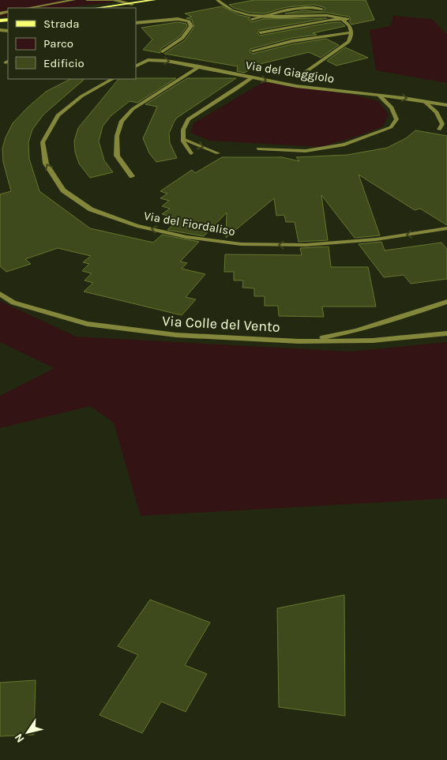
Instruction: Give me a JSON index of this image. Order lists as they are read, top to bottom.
{
  "streets": {
    "street": ["Via del Giaggiolo", "Via del Fiordaliso", "Via Colle del Vento"]
  },
  "legend": ["Strada", "Parco", "Edificio"],
  "north": "bottom left"
}
